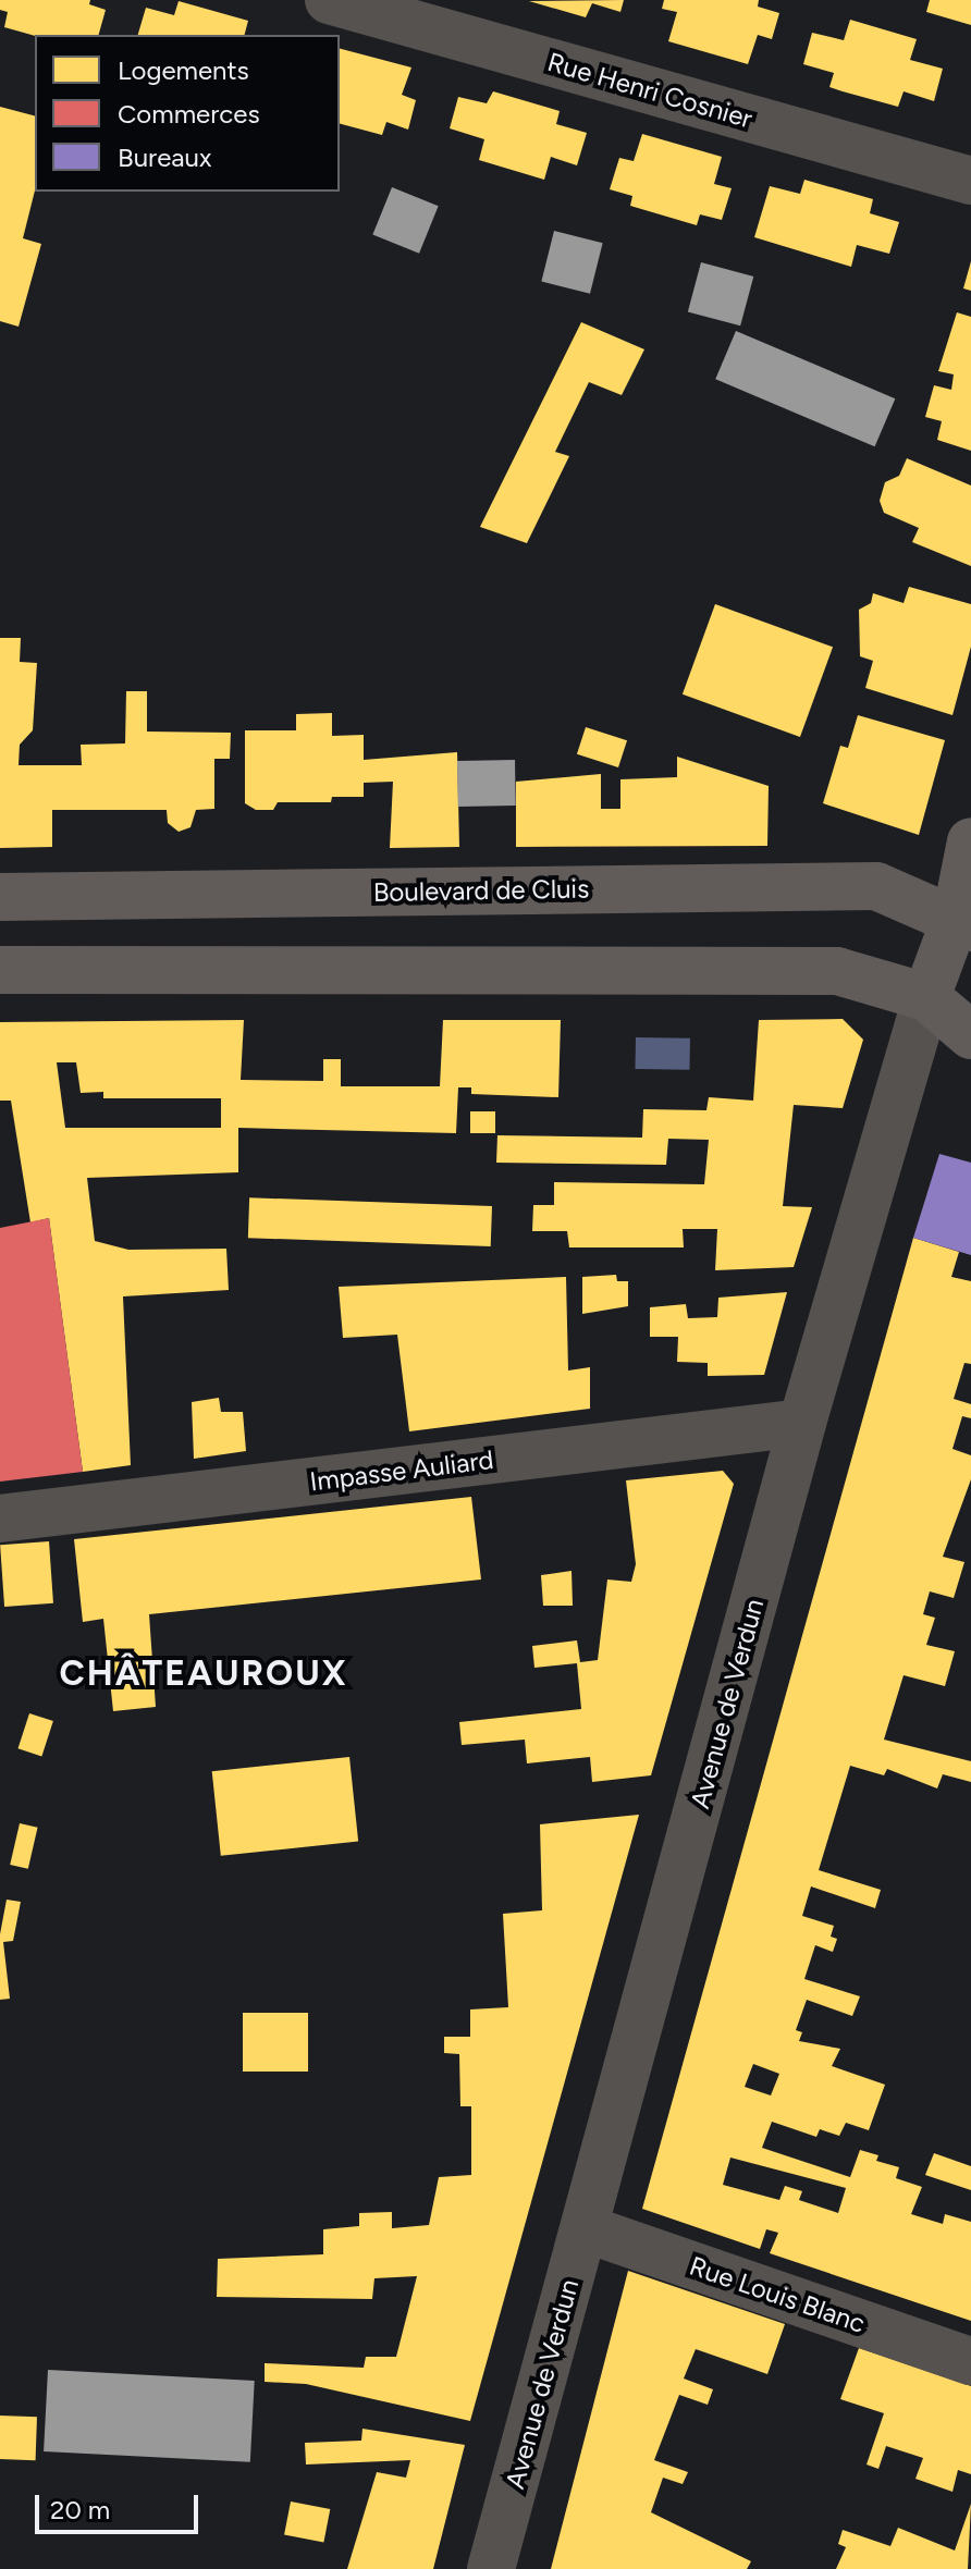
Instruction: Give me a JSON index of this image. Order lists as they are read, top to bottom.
{
  "streets": {
    "main road": ["Boulevard de Cluis", "Avenue de Verdun"],
    "street": ["Rue Henri Cosnier", "Impasse Auliard", "Rue Louis Blanc"]
  },
  "crossings": [
    ["Boulevard de Cluis", "Avenue de Verdun"],
    ["Impasse Auliard", "Avenue de Verdun"],
    ["Avenue de Verdun", "Rue Louis Blanc"]
  ],
  "districts": ["CHÂTEAUROUX"],
  "legend": ["Logements", "Commerces", "Bureaux"],
  "scale_bar": "20 m"
}
